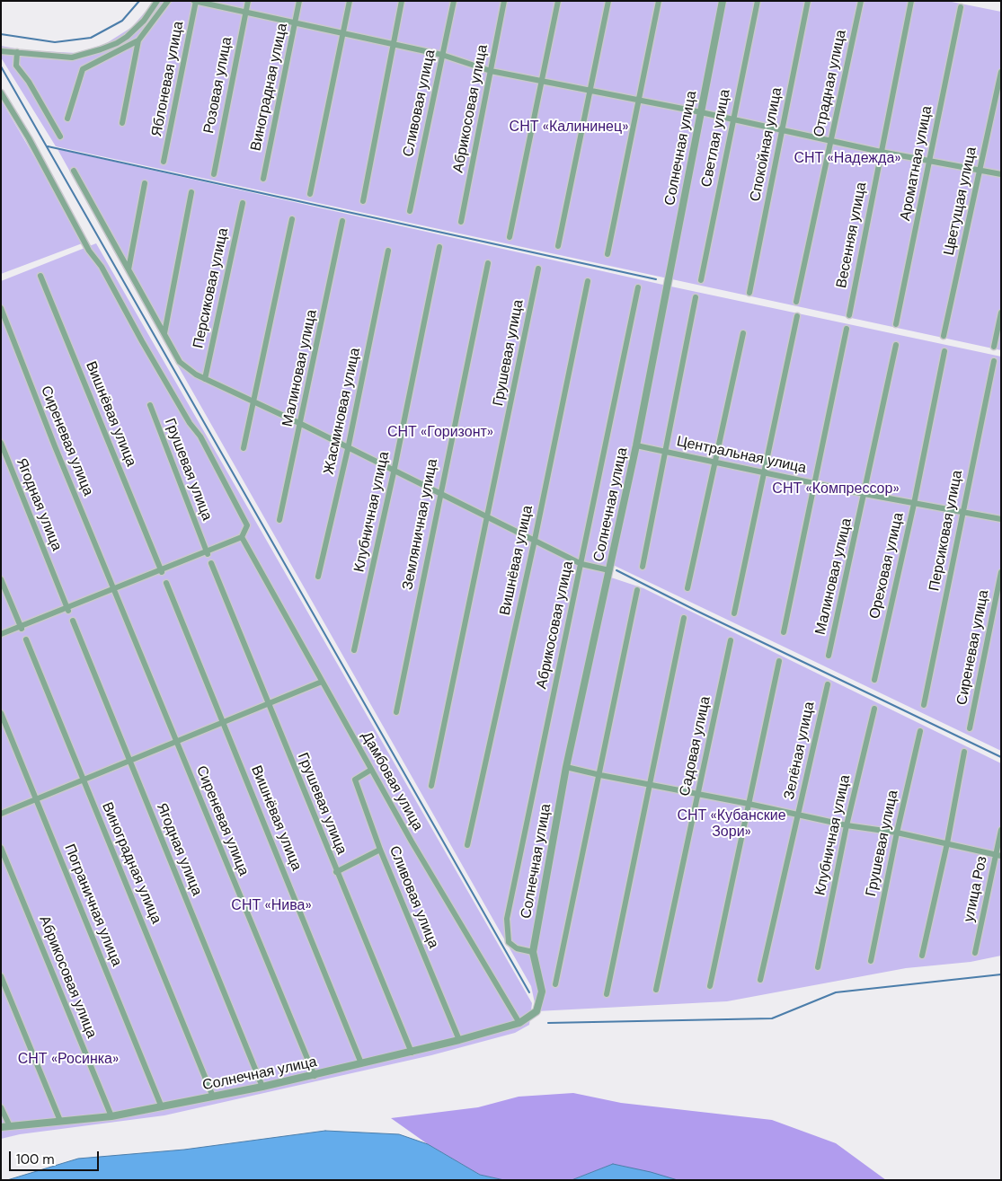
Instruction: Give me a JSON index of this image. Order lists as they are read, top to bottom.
{
  "streets": {
    "street": [
      "Яблоневая улица",
      "Отрадная улица",
      "Розовая улица",
      "Виноградная улица",
      "Сливовая улица",
      "Абрикосовая улица",
      "Светлая улица",
      "Спокойная улица",
      "Солнечная улица",
      "Ароматная улица",
      "Цветущая улица",
      "Весенняя улица",
      "Персиковая улица",
      "Грушевая улица",
      "Малиновая улица",
      "Жасминовая улица",
      "Вишнёвая улица",
      "Сиреневая улица",
      "Центральная улица",
      "Ягодная улица",
      "Клубничная улица",
      "Земляничная улица",
      "Ореховая улица",
      "Садовая улица",
      "Зелёная улица",
      "Дамбовая улица",
      "улица Роз",
      "Пограничная улица"
    ]
  },
  "crossings": [
    ["Виноградная улица", "Солнечная улица"],
    ["Сливовая улица", "Солнечная улица"],
    ["Сливовая улица", "Дамбовая улица"],
    ["Абрикосовая улица", "Солнечная улица"],
    ["Солнечная улица", "Грушевая улица"],
    ["Солнечная улица", "Вишнёвая улица"],
    ["Солнечная улица", "Сиреневая улица"],
    ["Солнечная улица", "Центральная улица"],
    ["Солнечная улица", "Ягодная улица"],
    ["Солнечная улица", "Дамбовая улица"],
    ["Солнечная улица", "Пограничная улица"],
    ["Персиковая улица", "Центральная улица"],
    ["Малиновая улица", "Центральная улица"],
    ["Центральная улица", "Ореховая улица"]
  ],
  "parks": [
    "СНТ «Калининец»",
    "СНТ «Надежда»",
    "СНТ «Горизонт»",
    "СНТ «Компрессор»",
    "СНТ «Кубанские Зори»",
    "СНТ «Нива»",
    "СНТ «Росинка»"
  ],
  "scale_bar": "100 m"
}
